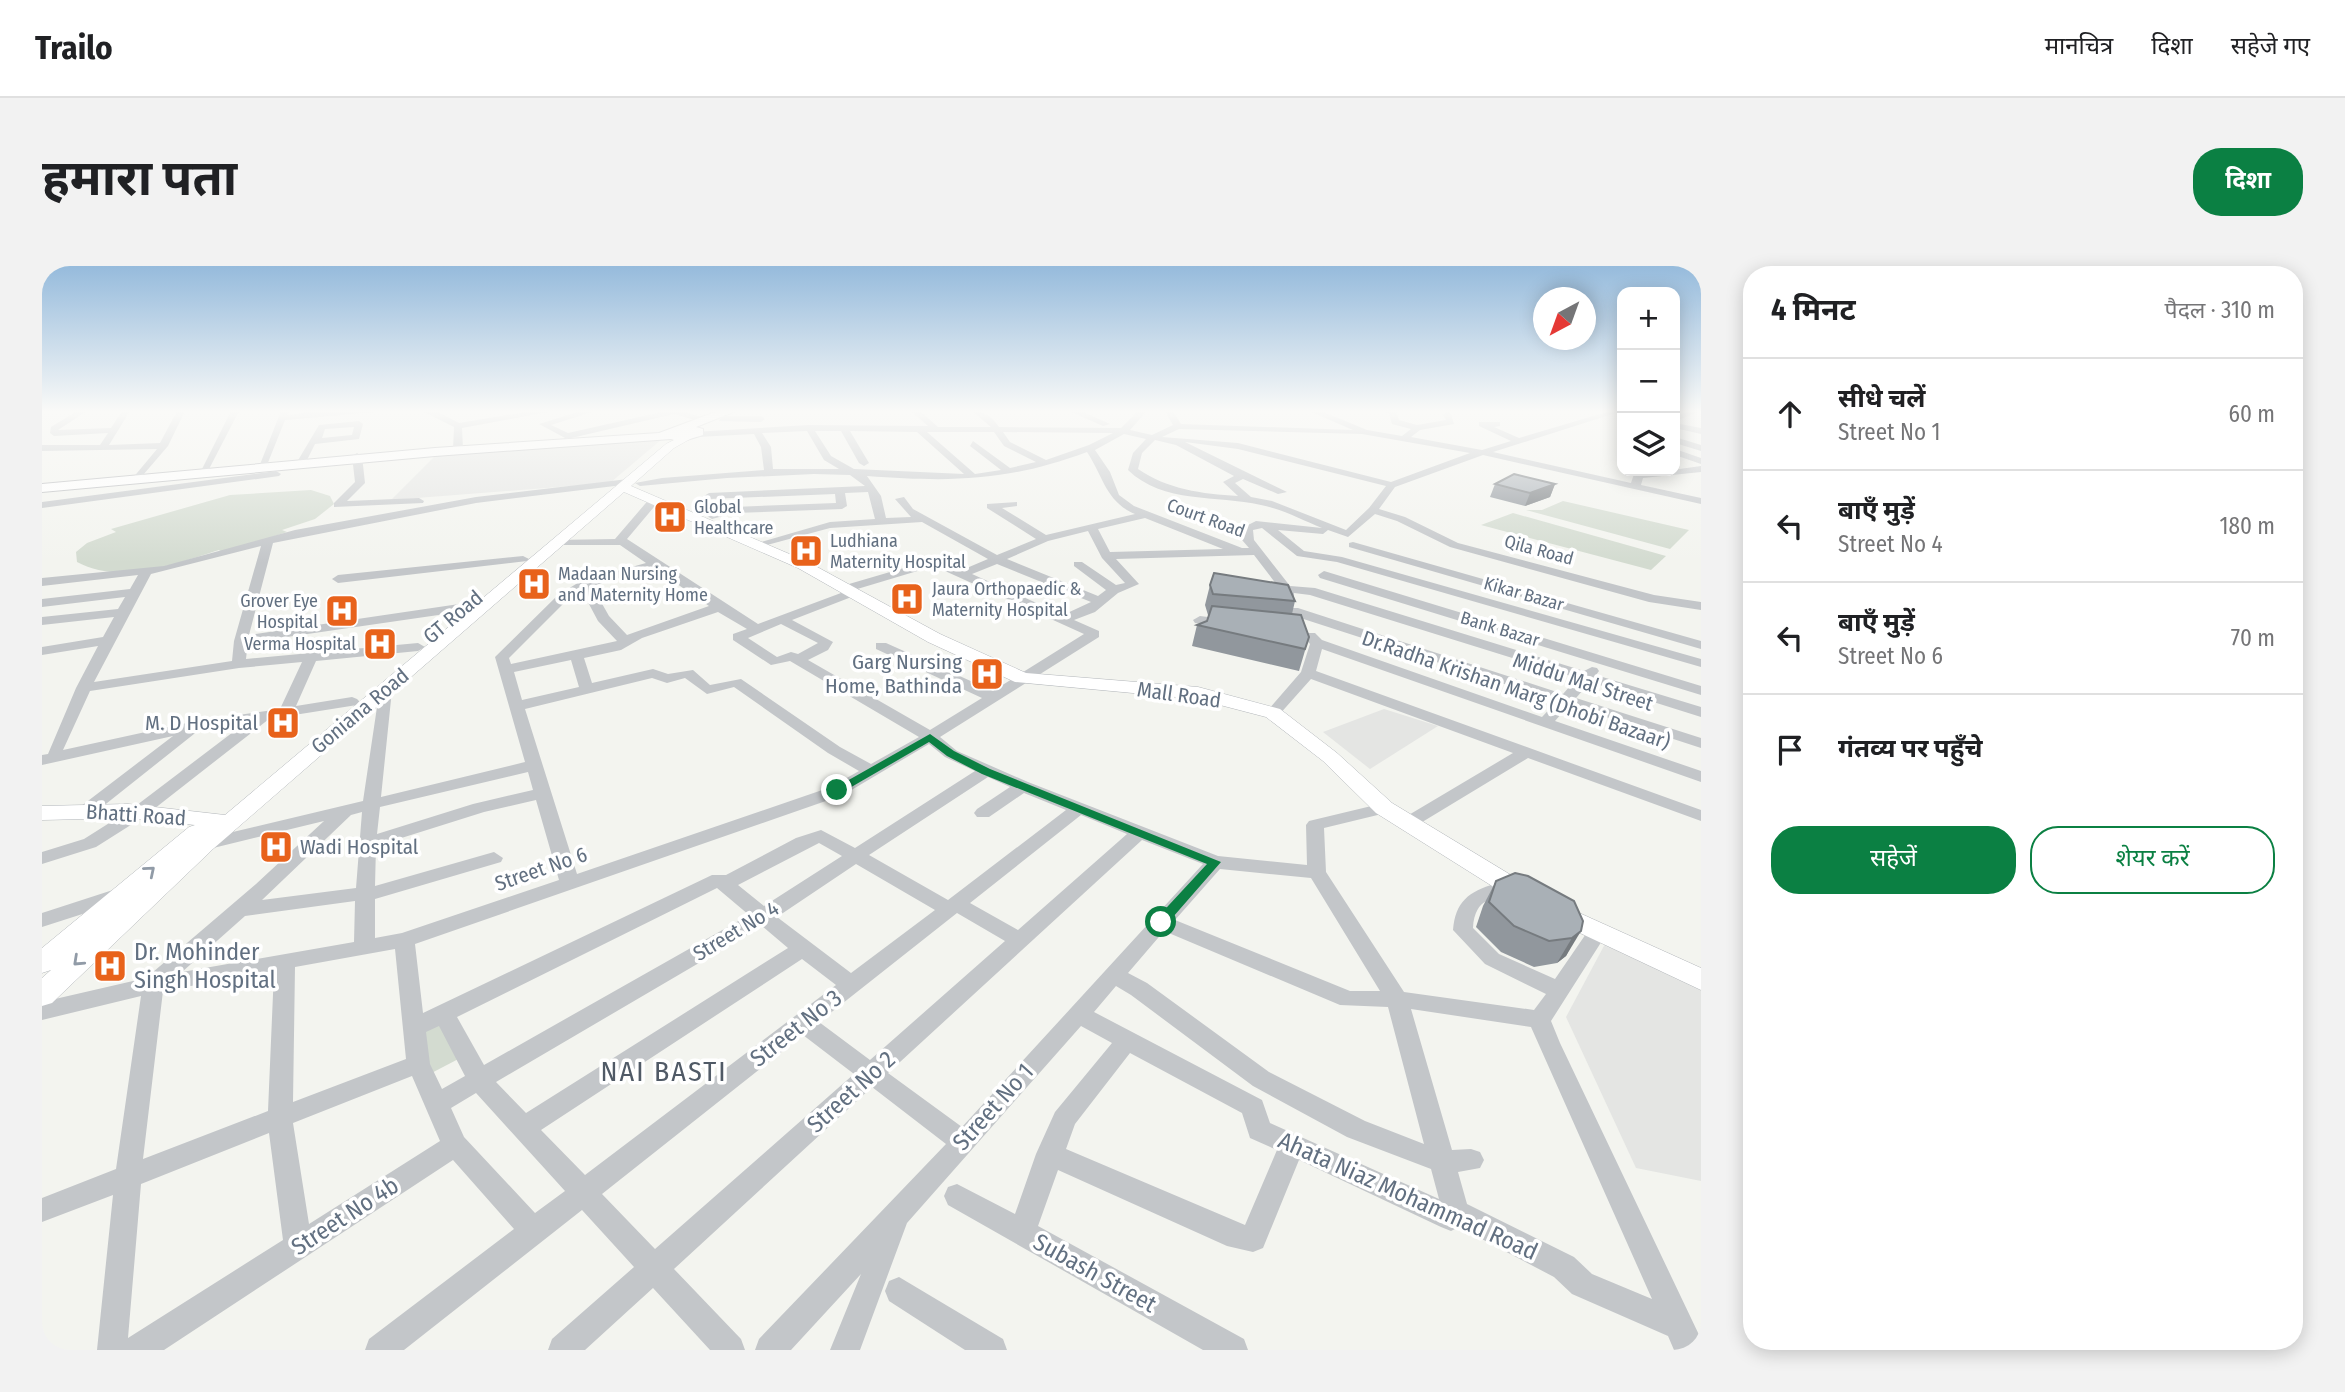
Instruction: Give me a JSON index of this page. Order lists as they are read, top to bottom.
{
  "streets": {
    "main road": ["GT Road", "Goniana Road", "Bhatti Road"],
    "street": [
      "Court Road",
      "Qila Road",
      "Kikar Bazar",
      "Bank Bazar",
      "Middu Mal Street",
      "Dr.Radha Krishan Marg (Dhobi Bazaar)",
      "Street No 6",
      "Street No 4",
      "Street No 3",
      "Street No 2",
      "Street No 1",
      "Ahata Niaz Mohammad Road",
      "Street No 4b",
      "Subash Street"
    ]
  },
  "crossings": [
    ["Court Road", "Bank Bazar"],
    ["Court Road", "Middu Mal Street"],
    ["Court Road", "Dr.Radha Krishan Marg (Dhobi Bazaar)"],
    ["GT Road", "Goniana Road"],
    ["GT Road", "Bhatti Road"],
    ["Goniana Road", "Bhatti Road"],
    ["Street No 1", "Ahata Niaz Mohammad Road"]
  ],
  "districts": ["NAI BASTI"],
  "places": {
    "hospital": [
      "Global Healthcare",
      "Ludhiana Maternity Hospital",
      "Madaan Nursing and Maternity Home",
      "Jaura Orthopaedic & Maternity Hospital",
      "Grover Eye Hospital",
      "Verma Hospital",
      "Garg Nursing Home, Bathinda",
      "M. D Hospital",
      "Wadi Hospital",
      "Dr. Mohinder Singh Hospital"
    ]
  },
  "north": "bottom left",
  "page": {
    "header": "Trailo",
    "nav": ["मानचित्र", "दिशा", "सहेजे गए"],
    "buttons": [
      "दिशा",
      ["सहेजें", "शेयर करें"]
    ],
    "title": "हमारा पता",
    "heading": ["4 मिनट", "पैदल · 310 m"],
    "map_buttons": ["+", "−"],
    "list": [
      ["सीधे चलें", "Street No 1", "60 m"],
      ["बाएँ मुड़ें", "Street No 4", "180 m"],
      ["बाएँ मुड़ें", "Street No 6", "70 m"],
      "गंतव्य पर पहुँचे"
    ]
  }
}
